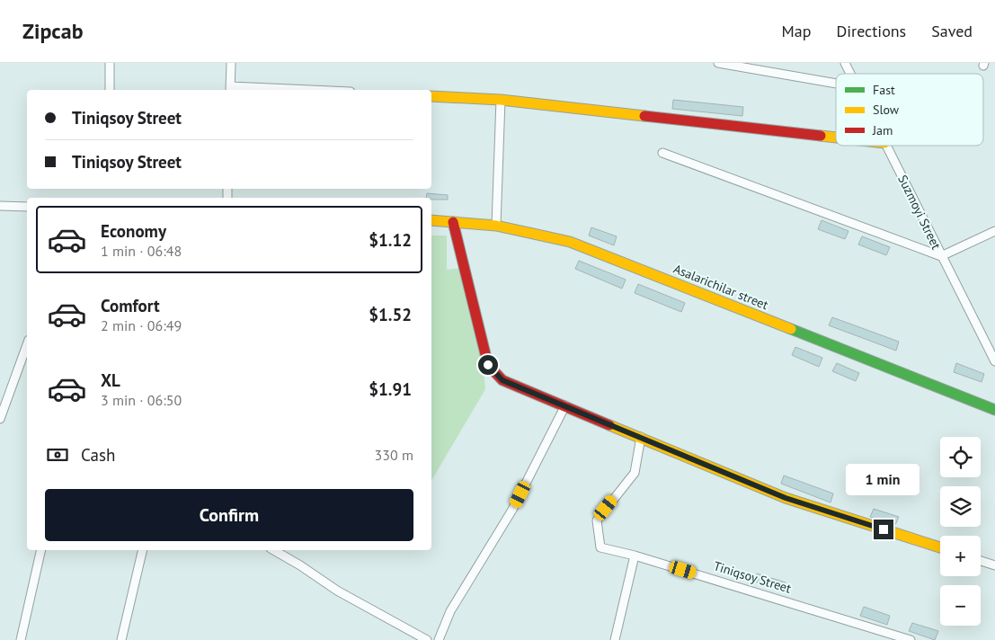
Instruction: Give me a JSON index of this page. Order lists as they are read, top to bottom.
{
  "streets": {
    "street": ["Suzmoyi Street", "Asalarichilar street", "Tiniqsoy Street"]
  },
  "legend": ["Fast", "Slow", "Jam"],
  "page": {
    "header": "Zipcab",
    "nav": ["Map", "Directions", "Saved"],
    "banner": ["Tiniqsoy Street", "Tiniqsoy Street"],
    "list": [
      {
        "name": "Economy",
        "note": "1 min · 06:48",
        "value": "$1.12"
      },
      {
        "name": "Comfort",
        "note": "2 min · 06:49",
        "value": "$1.52"
      },
      {
        "name": "XL",
        "note": "3 min · 06:50",
        "value": "$1.91"
      }
    ],
    "pay": ["Cash", "330 m"],
    "map_buttons": ["+", "−"],
    "bubble": "1 min",
    "buttons": "Confirm"
  }
}
